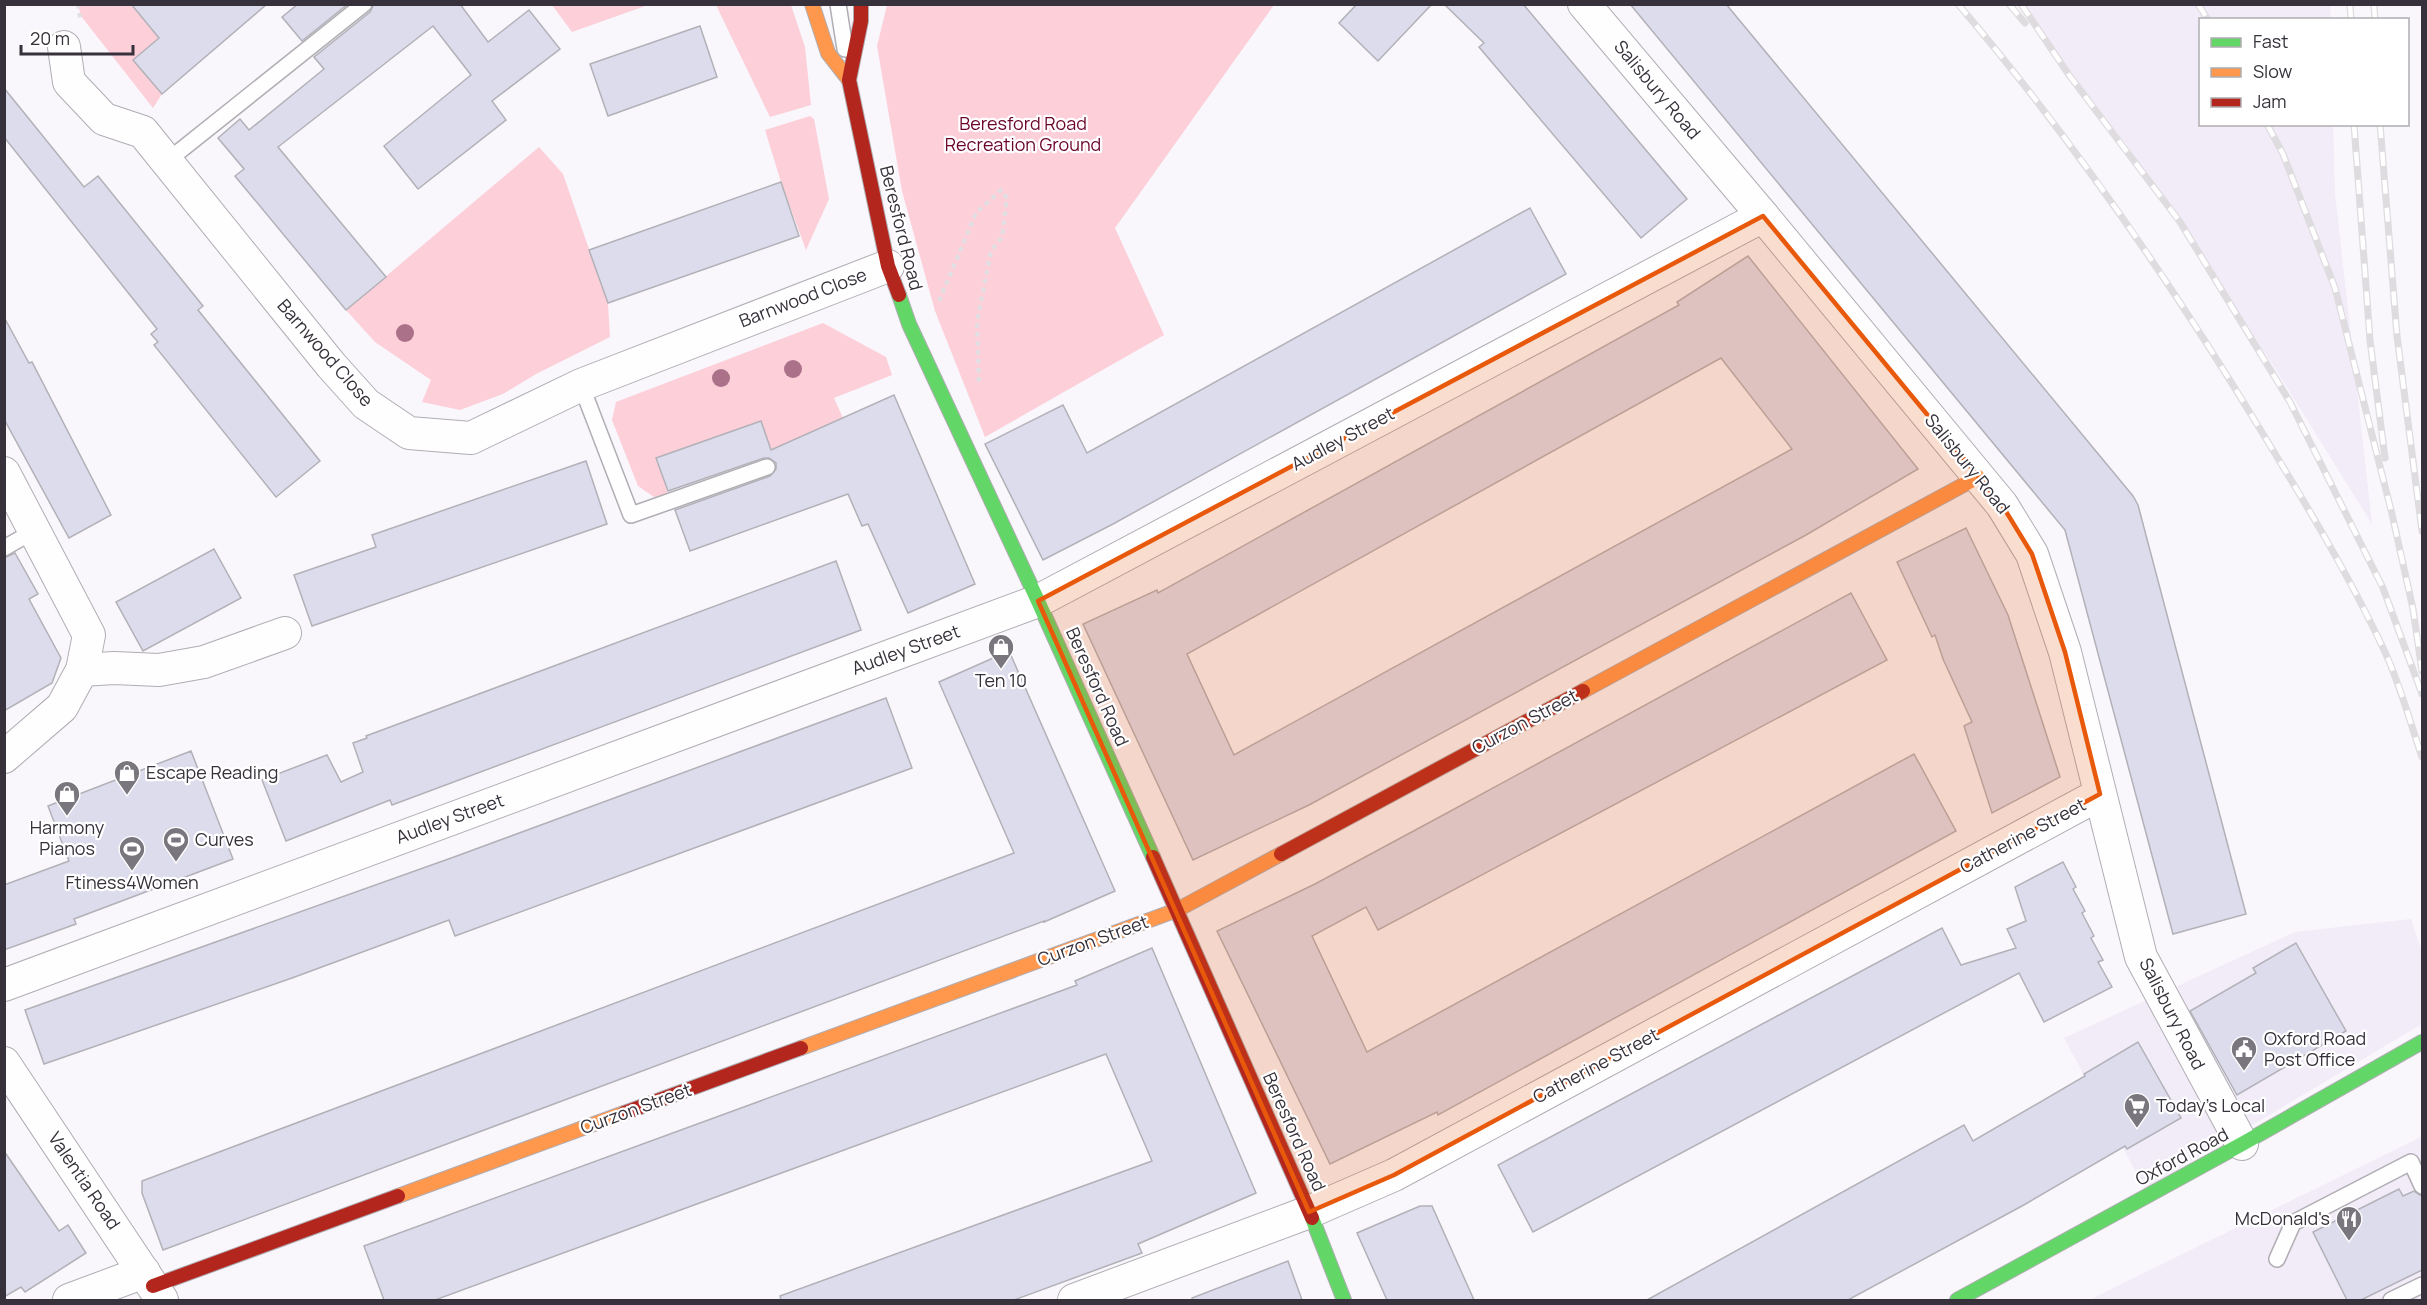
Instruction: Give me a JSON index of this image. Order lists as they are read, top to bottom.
{
  "streets": {
    "street": [
      "Salisbury Road",
      "Beresford Road",
      "Barnwood Close",
      "Audley Street",
      "Curzon Street",
      "Catherine Street",
      "Oxford Road",
      "Valentia Road"
    ]
  },
  "crossings": [
    ["Salisbury Road", "Audley Street"],
    ["Salisbury Road", "Curzon Street"],
    ["Salisbury Road", "Catherine Street"],
    ["Salisbury Road", "Oxford Road"],
    ["Beresford Road", "Barnwood Close"],
    ["Beresford Road", "Audley Street"],
    ["Beresford Road", "Curzon Street"],
    ["Beresford Road", "Catherine Street"],
    ["Curzon Street", "Valentia Road"]
  ],
  "parks": ["Beresford Road Recreation Ground"],
  "places": {
    "shop": ["Ten 10", "Escape Reading", "Harmony Pianos"],
    "sports": ["Curves", "Ftiness4Women"],
    "public building": ["Oxford Road Post Office"],
    "supermarket": ["Today's Local"],
    "restaurant": ["McDonald's"]
  },
  "legend": ["Fast", "Slow", "Jam"],
  "scale_bar": "20 m"
}
